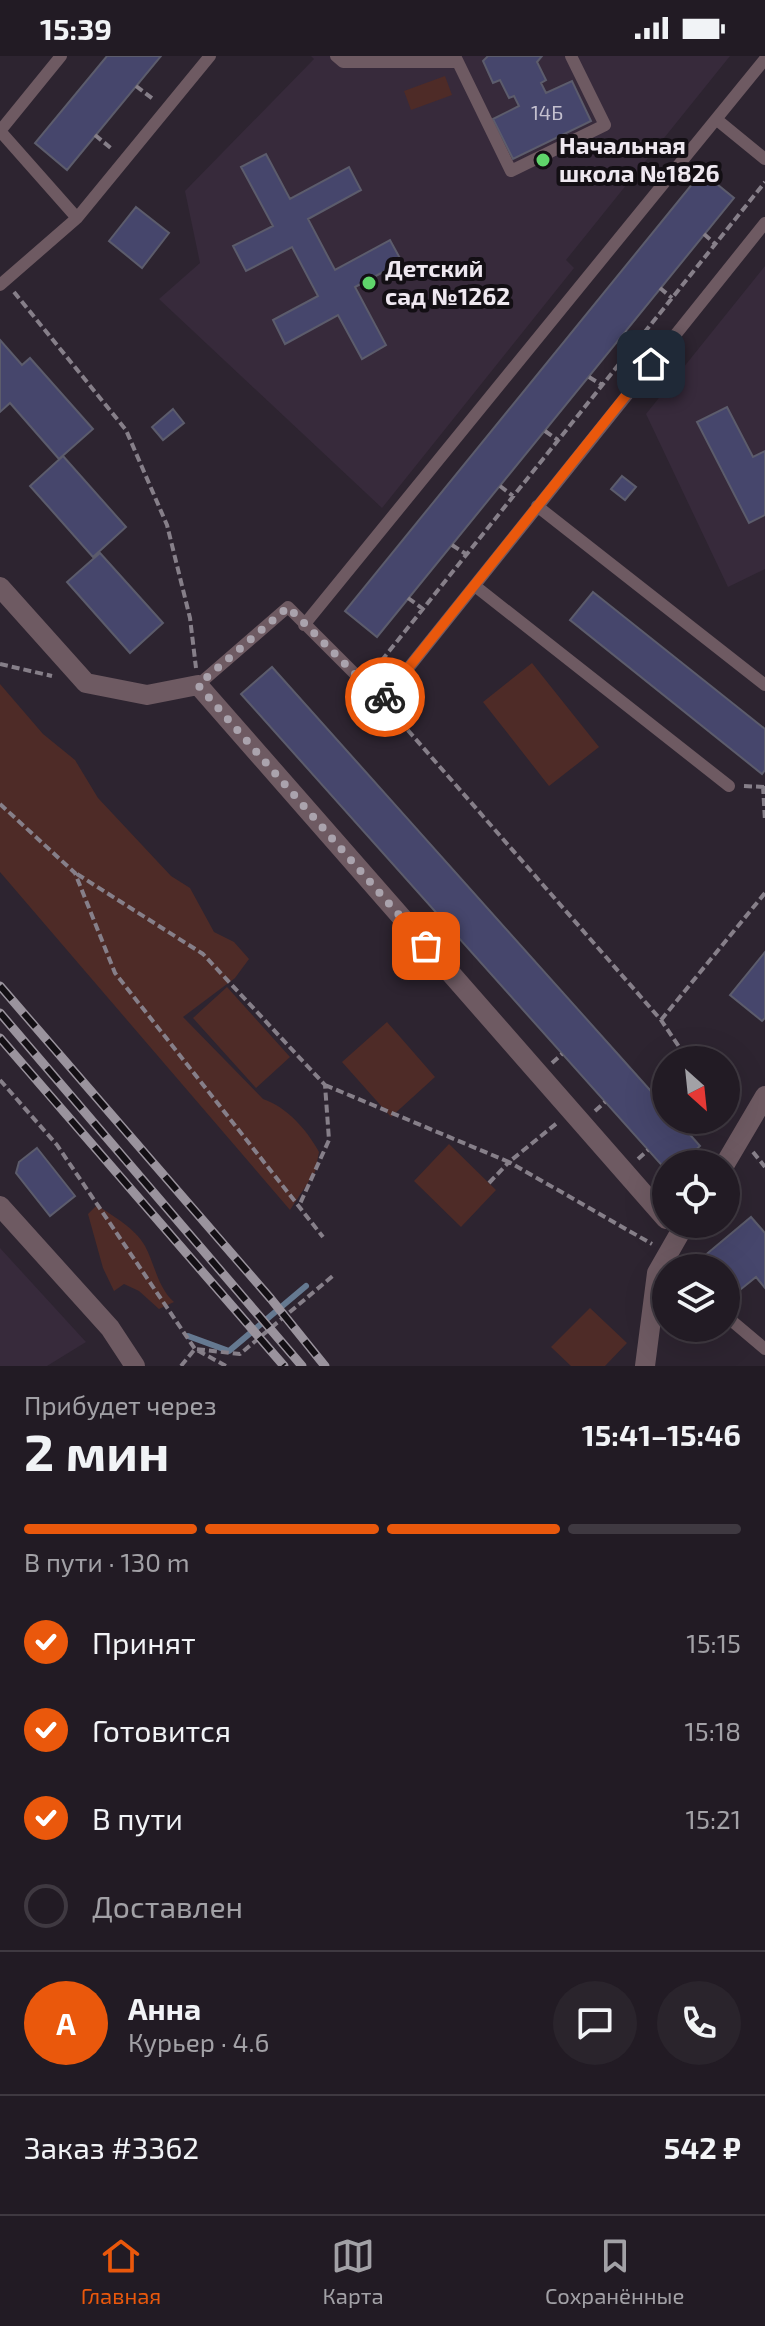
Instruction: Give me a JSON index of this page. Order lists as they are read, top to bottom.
{
  "places": ["Начальная школа №1826", "Детский сад №1262"],
  "house_numbers": ["14Б"],
  "north": "bottom right",
  "page": {
    "status": "15:39",
    "heading": ["2 мин", "Прибудет через", "15:41–15:46"],
    "panel": [
      "Анна",
      "Курьер · 4.6",
      "Заказ #3362",
      "542 ₽"
    ],
    "bar": "В пути · 130 m",
    "list": [
      ["Принят", "15:15"],
      ["Готовится", "15:18"],
      ["В пути", "15:21"],
      "Доставлен"
    ],
    "round": "А",
    "tabs": ["Главная", "Карта", "Сохранённые"]
  }
}
